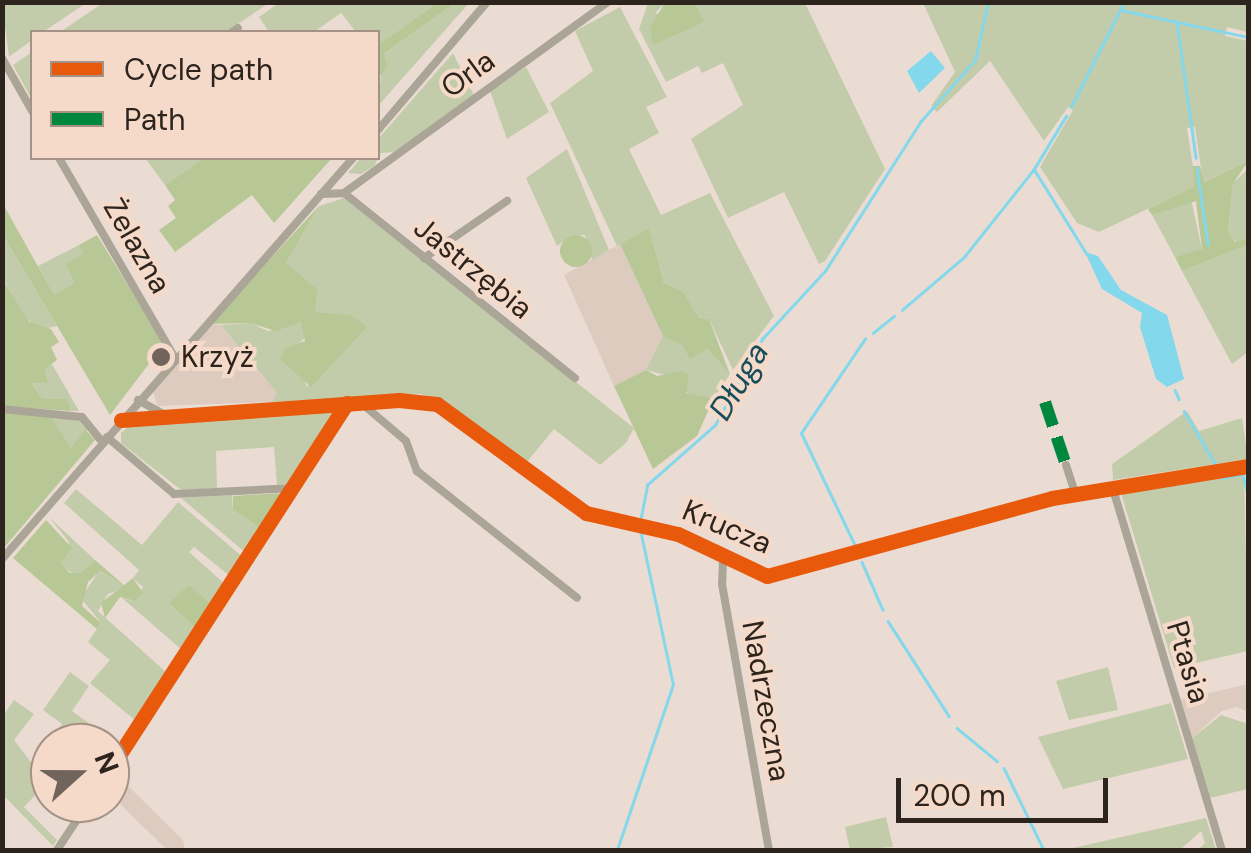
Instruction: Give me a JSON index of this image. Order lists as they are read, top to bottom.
{
  "streets": {
    "street": [
      "Orla",
      "Żelazna",
      "Jastrzębia",
      "Krucza",
      "Ptasia",
      "Nadrzeczna"
    ]
  },
  "crossings": [
    ["Orla", "Jastrzębia"],
    ["Krucza", "Ptasia"],
    ["Krucza", "Nadrzeczna"]
  ],
  "water": ["Długa"],
  "places": ["Krzyż"],
  "legend": ["Cycle path", "Path"],
  "scale_bar": "200 m",
  "north": "right"
}
